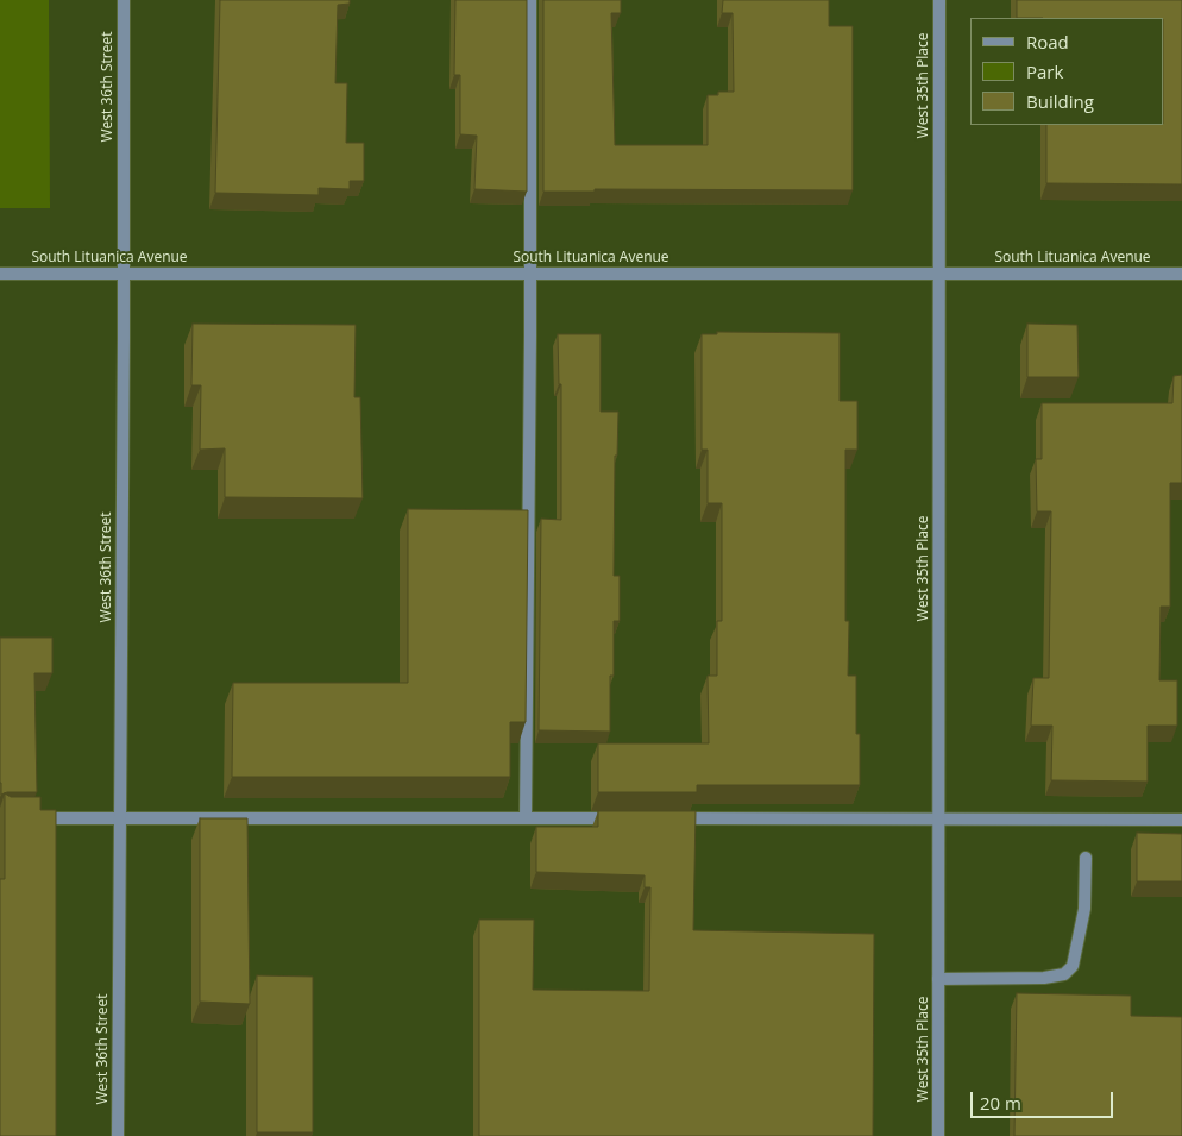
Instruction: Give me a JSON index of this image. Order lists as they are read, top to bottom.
{
  "streets": {
    "street": ["West 35th Place", "West 36th Street", "South Lituanica Avenue"]
  },
  "crossings": [
    ["West 35th Place", "South Lituanica Avenue"],
    ["West 36th Street", "South Lituanica Avenue"]
  ],
  "legend": ["Road", "Park", "Building"],
  "scale_bar": "20 m"
}
